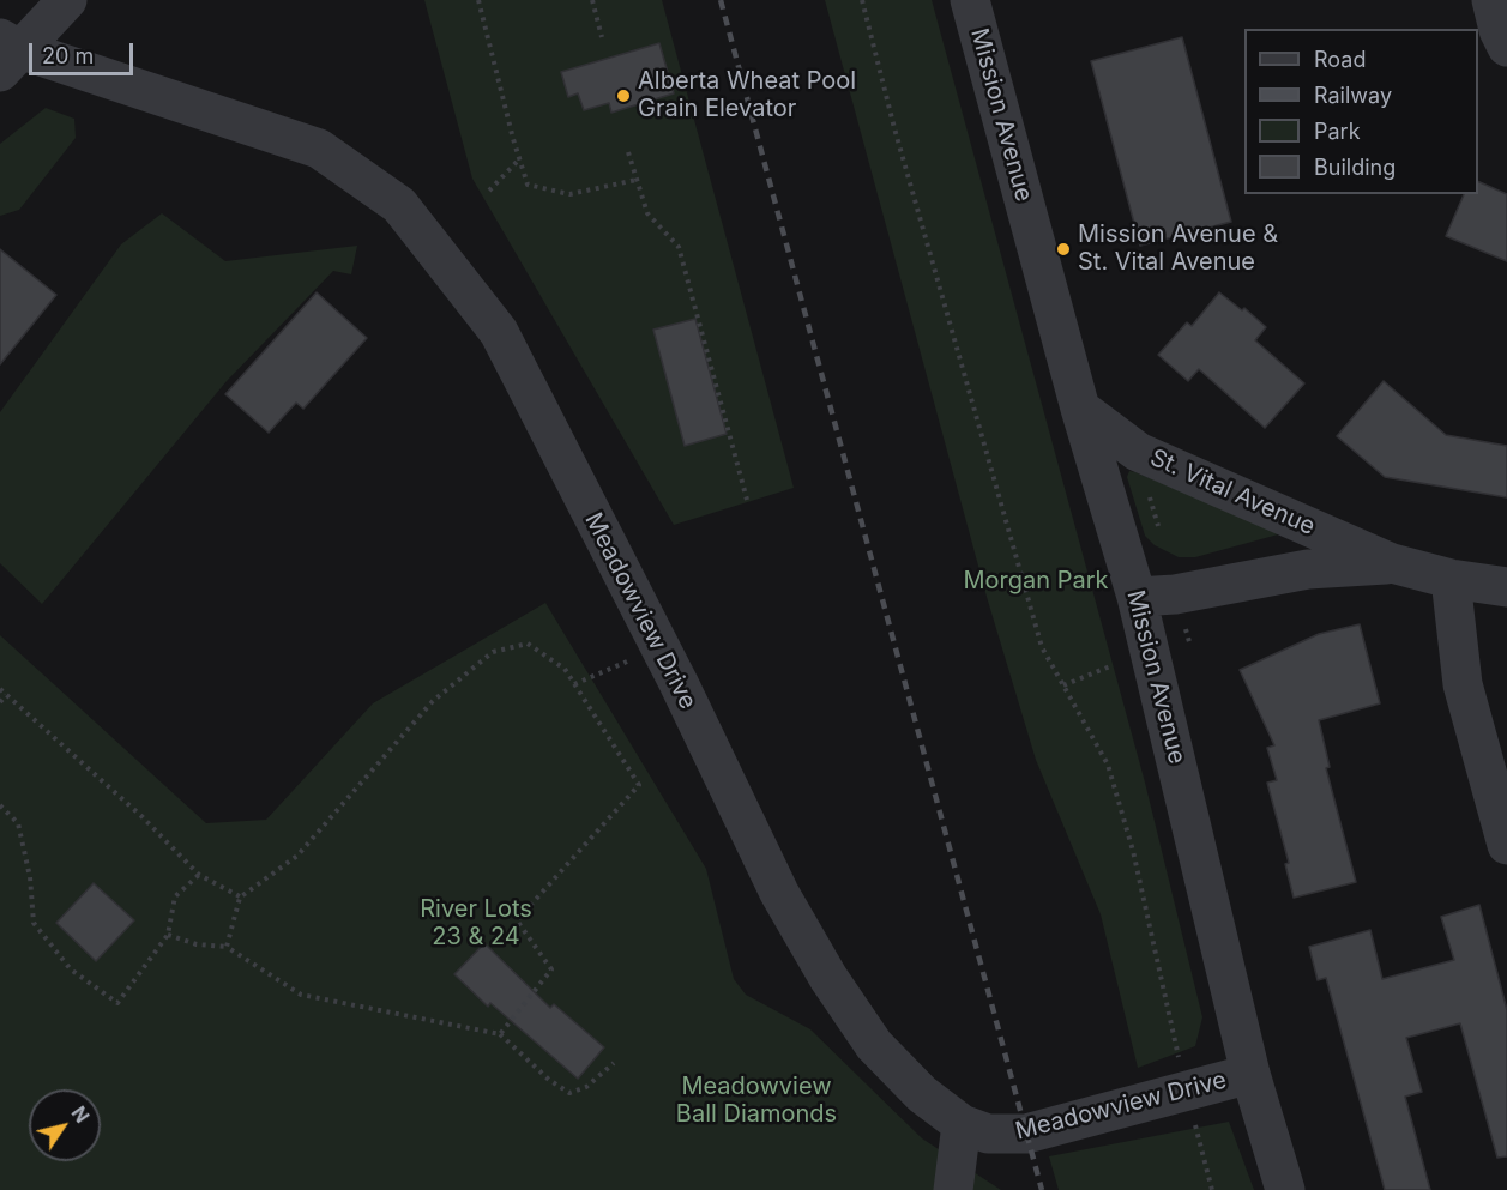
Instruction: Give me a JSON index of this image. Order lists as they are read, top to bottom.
{
  "streets": {
    "street": ["Mission Avenue", "St. Vital Avenue", "Meadowview Drive"]
  },
  "crossings": [
    ["Mission Avenue", "St. Vital Avenue"],
    ["Mission Avenue", "Meadowview Drive"]
  ],
  "parks": ["Morgan Park", "River Lots 23 & 24", "Meadowview Ball Diamonds"],
  "places": ["Alberta Wheat Pool Grain Elevator", "Mission Avenue & St. Vital Avenue"],
  "legend": [
    "Road",
    "Railway",
    "Park",
    "Building"
  ],
  "scale_bar": "20 m",
  "north": "top right"
}
